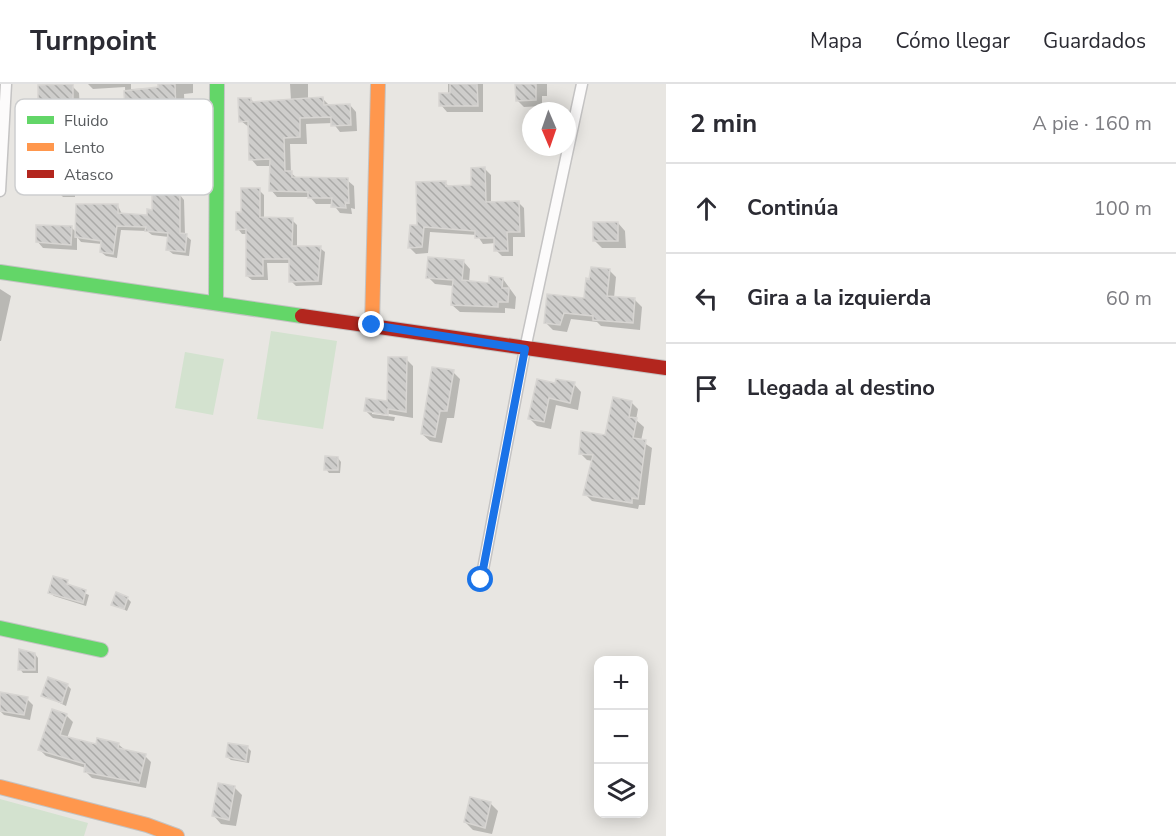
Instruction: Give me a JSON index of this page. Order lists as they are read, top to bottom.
{
  "legend": ["Fluido", "Lento", "Atasco"],
  "north": "bottom",
  "page": {
    "header": "Turnpoint",
    "nav": ["Mapa", "Cómo llegar", "Guardados"],
    "heading": ["2 min", "A pie · 160 m"],
    "list": [
      ["Continúa", "100 m"],
      ["Gira a la izquierda", "60 m"],
      "Llegada al destino"
    ],
    "map_buttons": ["+", "−"]
  }
}
